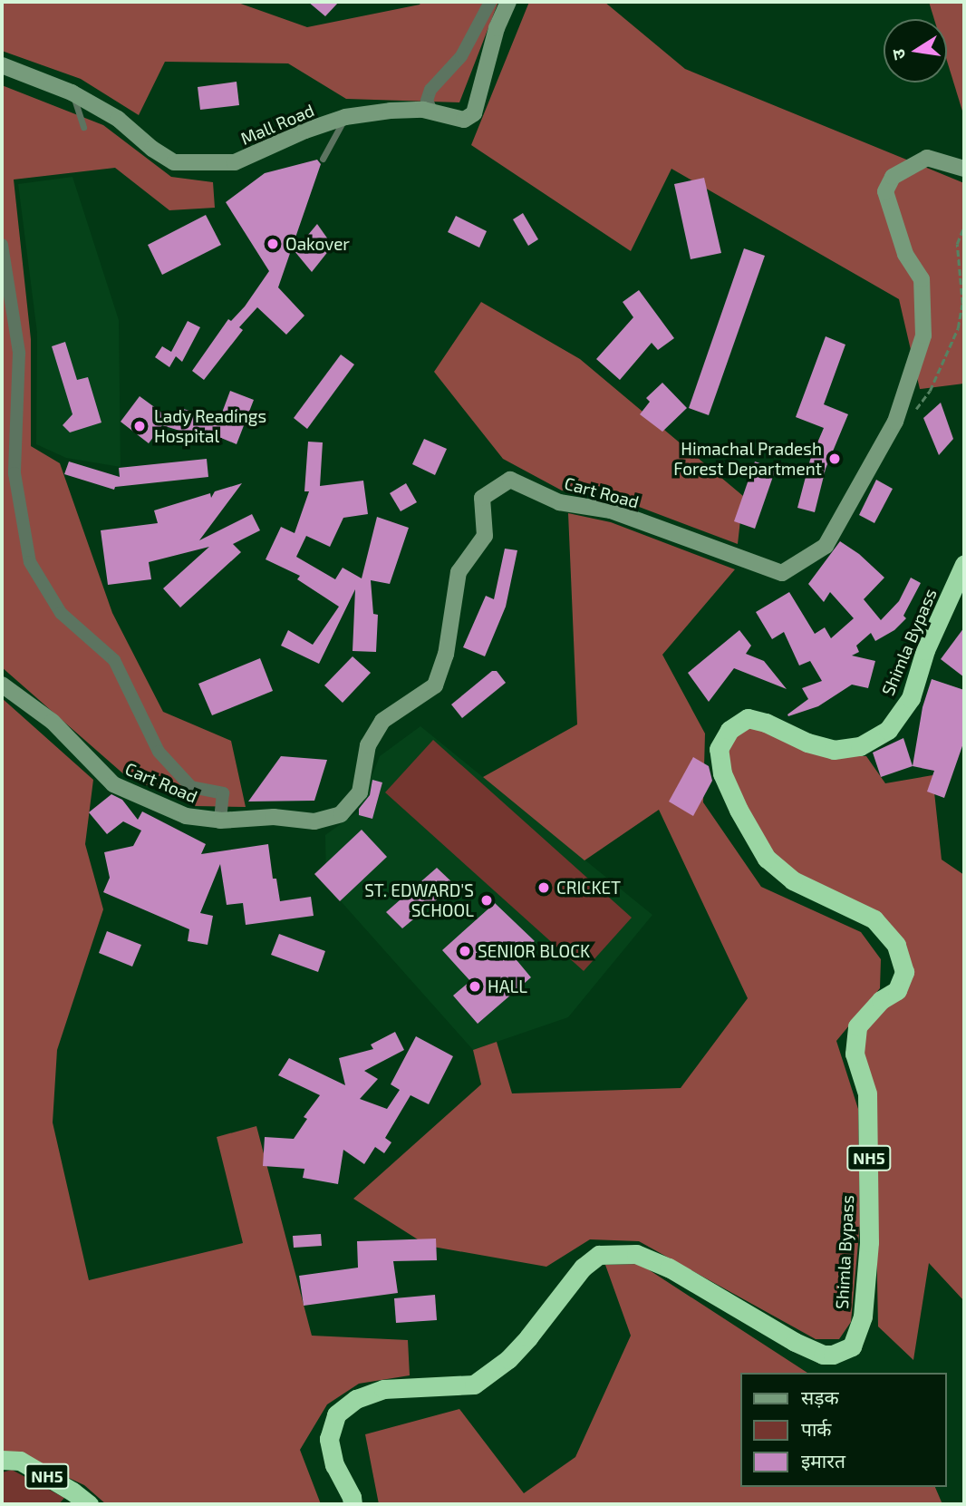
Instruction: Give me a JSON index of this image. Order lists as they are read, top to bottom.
{
  "streets": {
    "highway": ["Shimla Bypass", "NH5"],
    "main road": ["Mall Road", "Cart Road"]
  },
  "places": [
    "Oakover",
    "Lady Readings Hospital",
    "Himachal Pradesh Forest Department",
    "CRICKET",
    "ST. EDWARD'S SCHOOL",
    "SENIOR BLOCK",
    "HALL"
  ],
  "legend": ["सड़क", "पार्क", "इमारत"],
  "north": "left"
}
